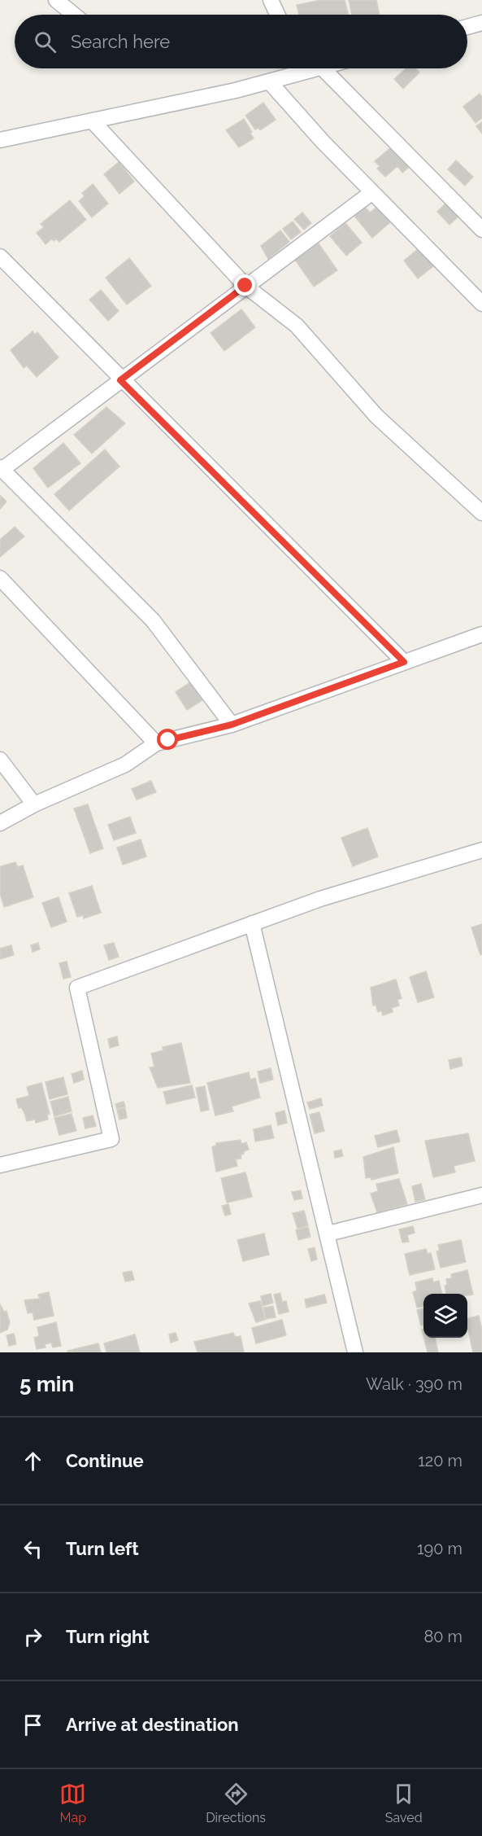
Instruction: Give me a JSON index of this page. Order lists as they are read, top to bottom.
{
  "page": {
    "search": "Search here",
    "heading": ["5 min", "Walk · 390 m"],
    "list": [
      ["Continue", "120 m"],
      ["Turn left", "190 m"],
      ["Turn right", "80 m"],
      "Arrive at destination"
    ],
    "nav": ["Map", "Directions", "Saved"]
  }
}
